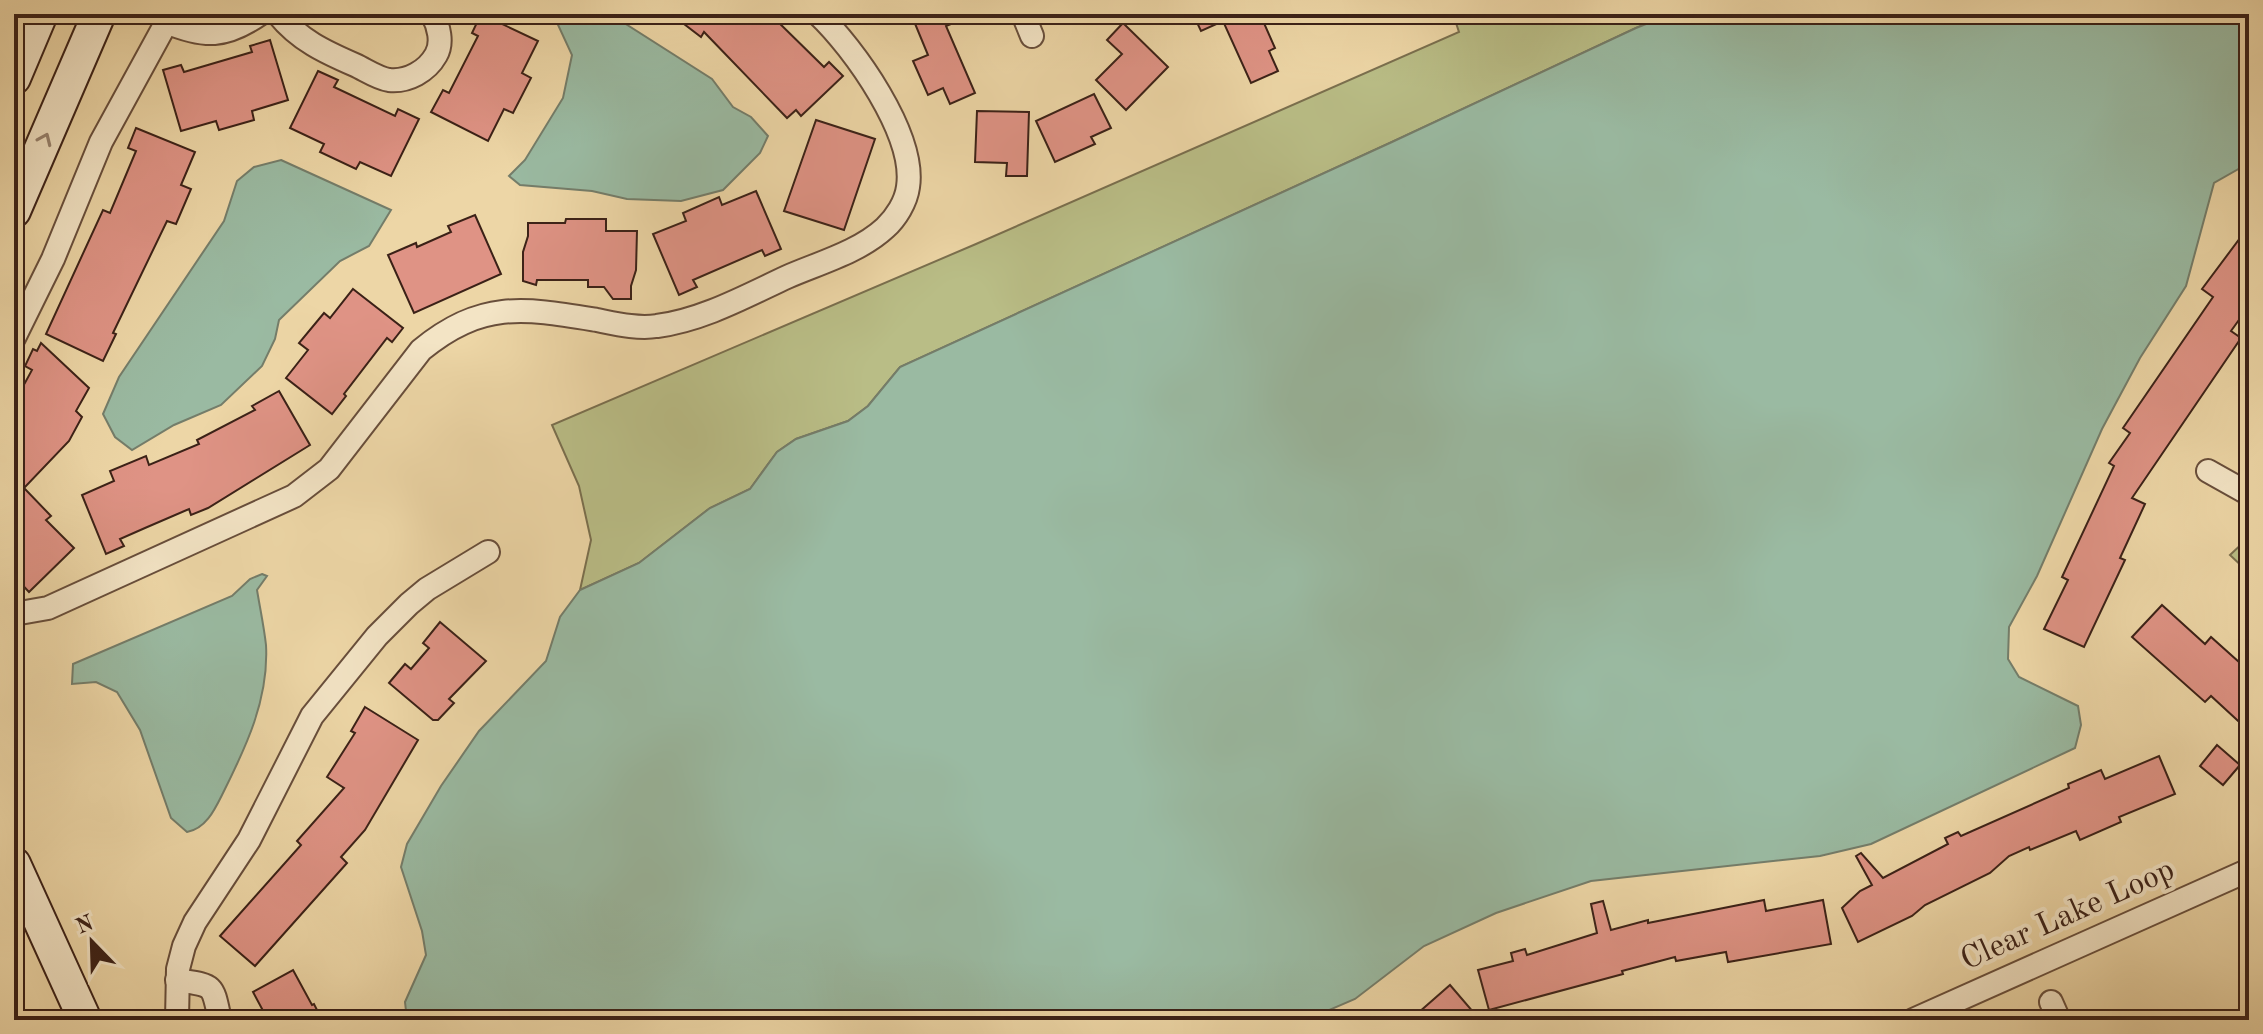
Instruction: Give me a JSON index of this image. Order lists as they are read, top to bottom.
{
  "streets": {
    "street": ["Clear Lake Loop"]
  },
  "north": "top left"
}
